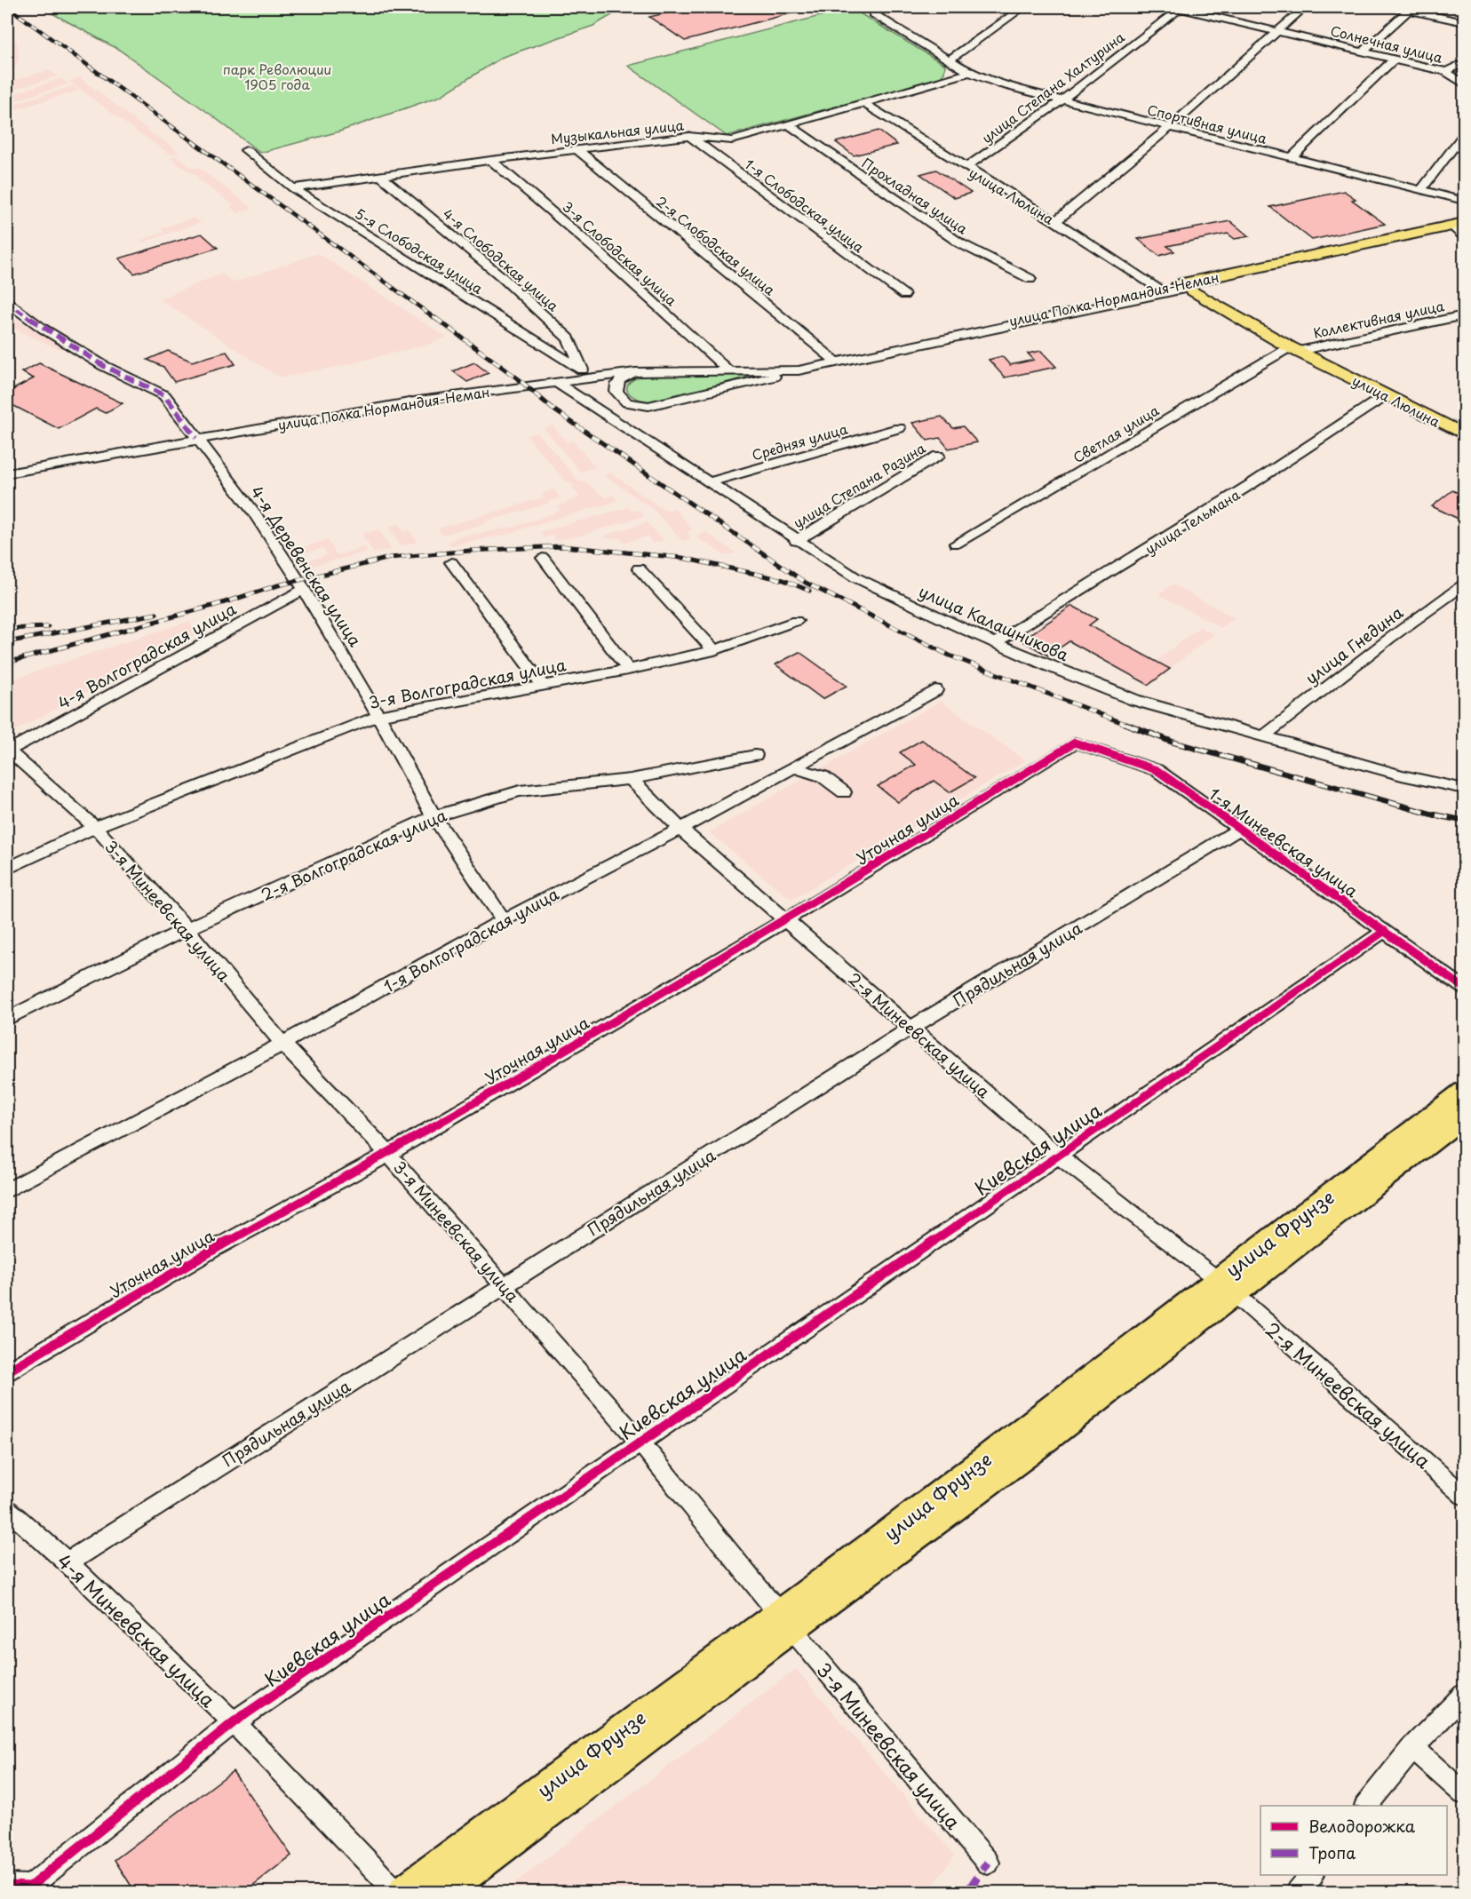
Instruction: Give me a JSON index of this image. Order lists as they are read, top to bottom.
{
  "streets": {
    "highway": ["улица Фрунзе"],
    "main road": ["улица Люлина", "улица Полка Нормандия-Неман"],
    "street": [
      "Солнечная улица",
      "улица Степана Халтурина",
      "Спортивная улица",
      "Музыкальная улица",
      "Прохладная улица",
      "1-я Слободская улица",
      "2-я Слободская улица",
      "5-я Слободская улица",
      "3-я Слободская улица",
      "4-я Слободская улица",
      "Коллективная улица",
      "Светлая улица",
      "Средняя улица",
      "улица Степана Разина",
      "улица Тельмана",
      "4-я Деревенская улица",
      "улица Калашникова",
      "улица Гнедина",
      "4-я Волгоградская улица",
      "3-я Волгоградская улица",
      "Уточная улица",
      "1-я Минеевская улица",
      "2-я Волгоградская улица",
      "3-я Минеевская улица",
      "1-я Волгоградская улица",
      "Прядильная улица",
      "2-я Минеевская улица",
      "Киевская улица",
      "4-я Минеевская улица"
    ]
  },
  "crossings": [
    ["Солнечная улица", "улица Степана Халтурина"],
    ["улица Степана Халтурина", "Спортивная улица"],
    ["улица Степана Халтурина", "улица Люлина"],
    ["Спортивная улица", "Музыкальная улица"],
    ["Музыкальная улица", "Прохладная улица"],
    ["Музыкальная улица", "улица Люлина"],
    ["Музыкальная улица", "1-я Слободская улица"],
    ["Музыкальная улица", "2-я Слободская улица"],
    ["Музыкальная улица", "5-я Слободская улица"],
    ["Музыкальная улица", "3-я Слободская улица"],
    ["Музыкальная улица", "4-я Слободская улица"],
    ["улица Люлина", "улица Полка Нормандия-Неман"],
    ["улица Люлина", "Коллективная улица"],
    ["улица Люлина", "Светлая улица"],
    ["улица Люлина", "улица Тельмана"],
    ["2-я Слободская улица", "улица Полка Нормандия-Неман"],
    ["5-я Слободская улица", "4-я Слободская улица"],
    ["5-я Слободская улица", "улица Полка Нормандия-Неман"],
    ["3-я Слободская улица", "улица Полка Нормандия-Неман"],
    ["4-я Слободская улица", "улица Полка Нормандия-Неман"],
    ["улица Полка Нормандия-Неман", "4-я Деревенская улица"],
    ["улица Полка Нормандия-Неман", "улица Калашникова"],
    ["Коллективная улица", "Светлая улица"],
    ["Средняя улица", "улица Калашникова"],
    ["улица Степана Разина", "улица Калашникова"],
    ["улица Тельмана", "улица Калашникова"],
    ["4-я Деревенская улица", "4-я Волгоградская улица"],
    ["4-я Деревенская улица", "3-я Волгоградская улица"],
    ["4-я Деревенская улица", "2-я Волгоградская улица"],
    ["4-я Деревенская улица", "1-я Волгоградская улица"],
    ["улица Калашникова", "улица Гнедина"],
    ["4-я Волгоградская улица", "3-я Минеевская улица"],
    ["3-я Волгоградская улица", "3-я Минеевская улица"],
    ["Уточная улица", "1-я Минеевская улица"],
    ["Уточная улица", "3-я Минеевская улица"],
    ["Уточная улица", "2-я Минеевская улица"],
    ["1-я Минеевская улица", "Прядильная улица"],
    ["1-я Минеевская улица", "Киевская улица"],
    ["2-я Волгоградская улица", "3-я Минеевская улица"],
    ["2-я Волгоградская улица", "2-я Минеевская улица"],
    ["3-я Минеевская улица", "1-я Волгоградская улица"],
    ["3-я Минеевская улица", "Прядильная улица"],
    ["3-я Минеевская улица", "Киевская улица"],
    ["3-я Минеевская улица", "улица Фрунзе"],
    ["1-я Волгоградская улица", "2-я Минеевская улица"],
    ["Прядильная улица", "2-я Минеевская улица"],
    ["Прядильная улица", "4-я Минеевская улица"],
    ["2-я Минеевская улица", "Киевская улица"],
    ["2-я Минеевская улица", "улица Фрунзе"],
    ["Киевская улица", "4-я Минеевская улица"]
  ],
  "parks": ["парк Революции 1905 года"],
  "legend": ["Велодорожка", "Тропа"]
}
